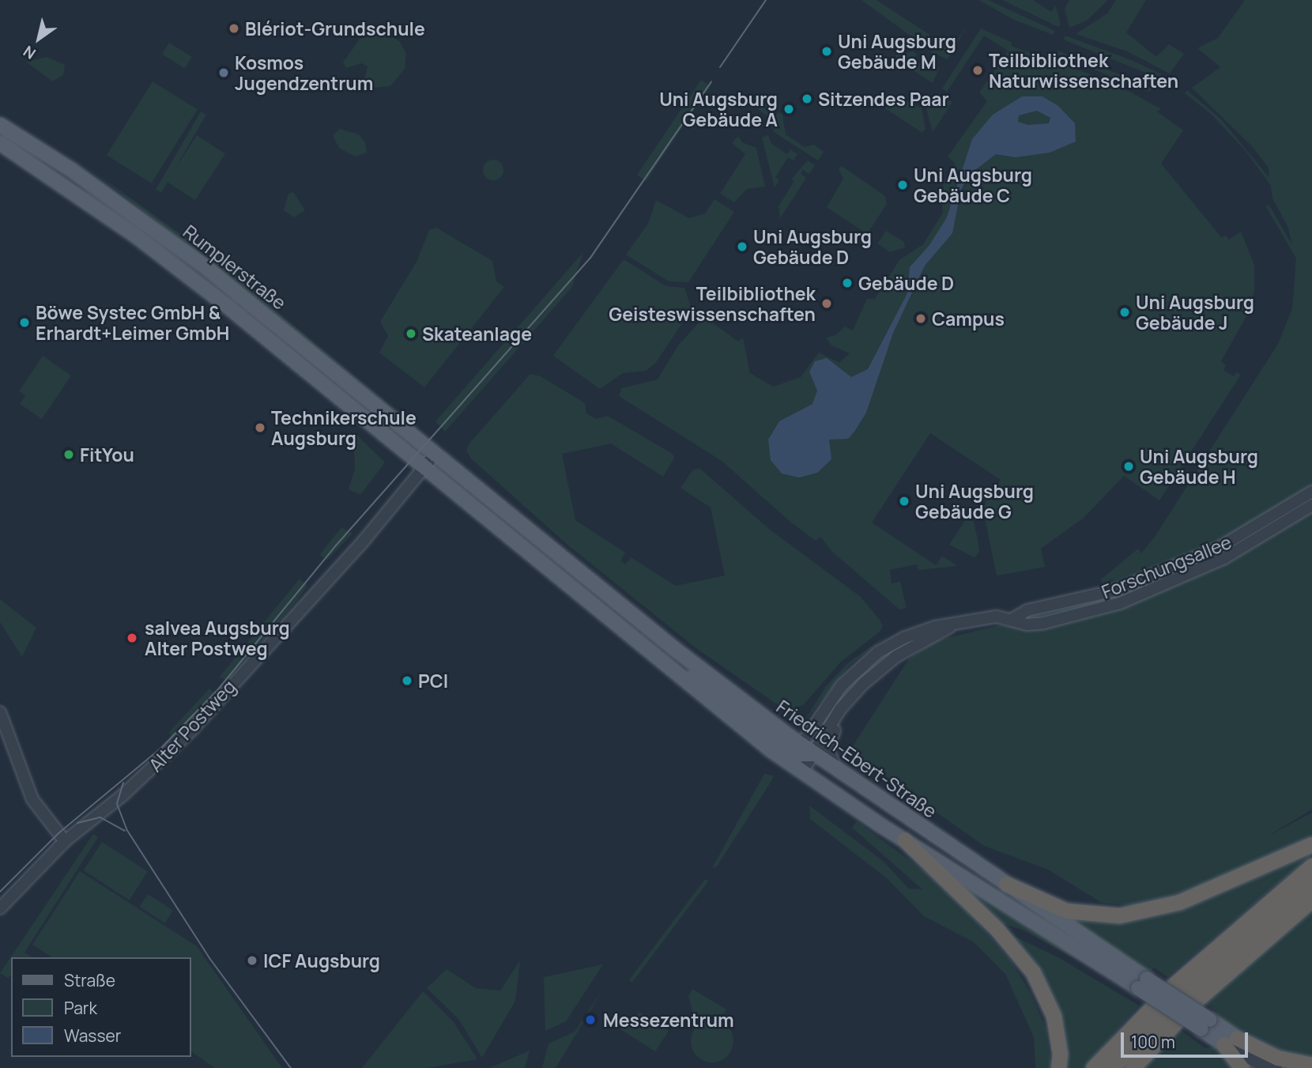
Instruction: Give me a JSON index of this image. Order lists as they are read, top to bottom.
{
  "streets": {
    "main road": ["Rumplerstraße", "Friedrich-Ebert-Straße"],
    "street": ["Forschungsallee", "Alter Postweg"]
  },
  "crossings": [
    ["Rumplerstraße", "Alter Postweg"],
    ["Rumplerstraße", "Friedrich-Ebert-Straße"],
    ["Forschungsallee", "Friedrich-Ebert-Straße"],
    ["Alter Postweg", "Friedrich-Ebert-Straße"]
  ],
  "places": [
    "Blériot-Grundschule",
    "Uni Augsburg Gebäude M",
    "Teilbibliothek Naturwissenschaften",
    "Kosmos Jugendzentrum",
    "Sitzendes Paar",
    "Uni Augsburg Gebäude A",
    "Uni Augsburg Gebäude C",
    "Uni Augsburg Gebäude D",
    "Gebäude D",
    "Teilbibliothek Geisteswissenschaften",
    "Uni Augsburg Gebäude J",
    "Campus",
    "Böwe Systec GmbH & Erhardt+Leimer GmbH",
    "Skateanlage",
    "Technikerschule Augsburg",
    "FitYou",
    "Uni Augsburg Gebäude H",
    "Uni Augsburg Gebäude G",
    "salvea Augsburg Alter Postweg",
    "PCI",
    "ICF Augsburg",
    "Messezentrum"
  ],
  "legend": ["Straße", "Park", "Wasser"],
  "scale_bar": "100 m",
  "north": "bottom left"
}
